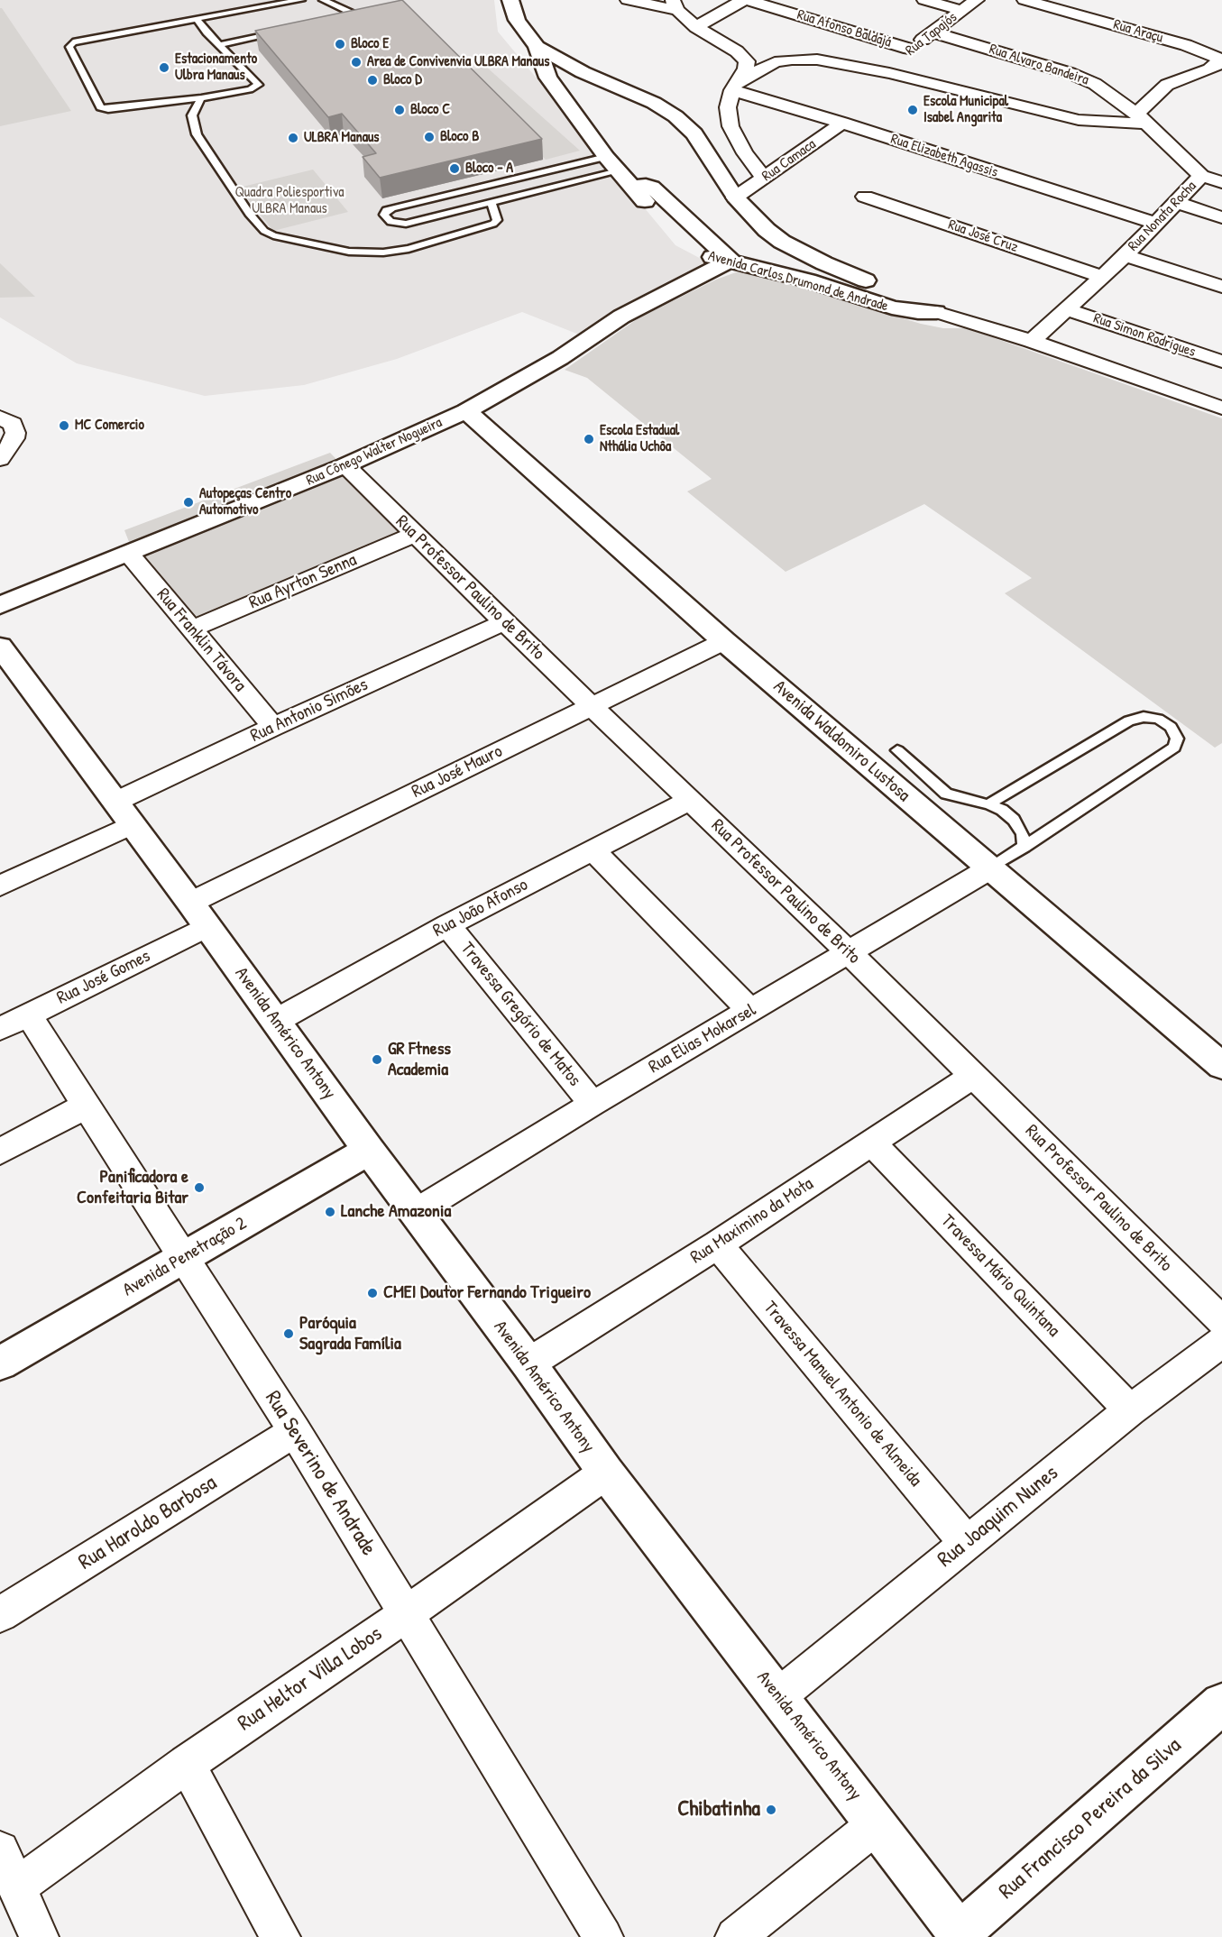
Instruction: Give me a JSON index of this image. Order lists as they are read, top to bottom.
{
  "streets": {
    "street": [
      "Rua Afonso Baldajá",
      "Rua Araçu",
      "Rua Tapajós",
      "Rua Alvaro Bandeira",
      "Rua Elizabeth Agassis",
      "Rua Camaca",
      "Rua Nonata Rocha",
      "Rua José Cruz",
      "Avenida Carlos Drumond de Andrade",
      "Rua Simon Rodrigues",
      "Rua Cônego Walter Nogueira",
      "Rua Ayrton Senna",
      "Rua Professor Paulino de Brito",
      "Rua Franklin Távora",
      "Rua Antonio Simões",
      "Avenida Waldomiro Lustosa",
      "Rua José Mauro",
      "Rua João Afonso",
      "Rua José Gomes",
      "Travessa Gregório de Matos",
      "Avenida Américo Antony",
      "Rua Elias Mokarsel",
      "Rua Maximino da Mota",
      "Avenida Penetração 2",
      "Travessa Mário Quintana",
      "Travessa Manuel Antonio de Almeida",
      "Rua Severino de Andrade",
      "Rua Joaquim Nunes",
      "Rua Haroldo Barbosa",
      "Rua Heltor Villa Lobos",
      "Rua Francisco Pereira da Silva"
    ]
  },
  "crossings": [
    ["Rua Afonso Baldajá", "Rua Tapajós"],
    ["Rua Tapajós", "Rua Alvaro Bandeira"],
    ["Rua Alvaro Bandeira", "Rua Nonata Rocha"],
    ["Rua Elizabeth Agassis", "Rua Camaca"],
    ["Rua Elizabeth Agassis", "Rua Nonata Rocha"],
    ["Rua Camaca", "Avenida Carlos Drumond de Andrade"],
    ["Rua Nonata Rocha", "Rua José Cruz"],
    ["Rua Nonata Rocha", "Avenida Carlos Drumond de Andrade"],
    ["Rua Nonata Rocha", "Rua Simon Rodrigues"],
    ["Avenida Carlos Drumond de Andrade", "Rua Cônego Walter Nogueira"],
    ["Rua Cônego Walter Nogueira", "Rua Professor Paulino de Brito"],
    ["Rua Cônego Walter Nogueira", "Rua Franklin Távora"],
    ["Rua Cônego Walter Nogueira", "Avenida Waldomiro Lustosa"],
    ["Rua Ayrton Senna", "Rua Professor Paulino de Brito"],
    ["Rua Ayrton Senna", "Rua Franklin Távora"],
    ["Rua Professor Paulino de Brito", "Rua Antonio Simões"],
    ["Rua Professor Paulino de Brito", "Rua José Mauro"],
    ["Rua Professor Paulino de Brito", "Rua João Afonso"],
    ["Rua Professor Paulino de Brito", "Rua Elias Mokarsel"],
    ["Rua Professor Paulino de Brito", "Rua Maximino da Mota"],
    ["Rua Franklin Távora", "Rua Antonio Simões"],
    ["Rua Antonio Simões", "Avenida Américo Antony"],
    ["Avenida Waldomiro Lustosa", "Rua José Mauro"],
    ["Avenida Waldomiro Lustosa", "Rua Elias Mokarsel"],
    ["Rua José Mauro", "Avenida Américo Antony"],
    ["Rua João Afonso", "Travessa Gregório de Matos"],
    ["Rua João Afonso", "Avenida Américo Antony"],
    ["Rua José Gomes", "Avenida Américo Antony"],
    ["Rua José Gomes", "Rua Severino de Andrade"],
    ["Travessa Gregório de Matos", "Rua Elias Mokarsel"],
    ["Avenida Américo Antony", "Rua Elias Mokarsel"],
    ["Avenida Américo Antony", "Rua Maximino da Mota"],
    ["Avenida Américo Antony", "Avenida Penetração 2"],
    ["Avenida Américo Antony", "Rua Joaquim Nunes"],
    ["Avenida Américo Antony", "Rua Heltor Villa Lobos"],
    ["Avenida Américo Antony", "Rua Francisco Pereira da Silva"],
    ["Rua Maximino da Mota", "Travessa Mário Quintana"],
    ["Rua Maximino da Mota", "Travessa Manuel Antonio de Almeida"],
    ["Avenida Penetração 2", "Rua Severino de Andrade"],
    ["Travessa Mário Quintana", "Rua Joaquim Nunes"],
    ["Travessa Manuel Antonio de Almeida", "Rua Joaquim Nunes"],
    ["Rua Severino de Andrade", "Rua Haroldo Barbosa"],
    ["Rua Severino de Andrade", "Rua Heltor Villa Lobos"]
  ],
  "parks": ["Quadra Poliesportiva ULBRA Manaus"],
  "places": [
    "Bloco E",
    "Area de Convivenvia ULBRA Manaus",
    "Estacionamento Ulbra Manaus",
    "Bloco D",
    "Bloco C",
    "Escola Municipal Isabel Angarita",
    "Bloco B",
    "ULBRA Manaus",
    "Bloco - A",
    "MC Comercio",
    "Escola Estadual Nthália Uchôa",
    "Autopeças Centro Automotivo",
    "GR Ftness Academia",
    "Panificadora e Confeitaria Bitar",
    "Lanche Amazonia",
    "CMEI Doutor Fernando Trigueiro",
    "Paróquia Sagrada Família",
    "Chibatinha"
  ]
}
